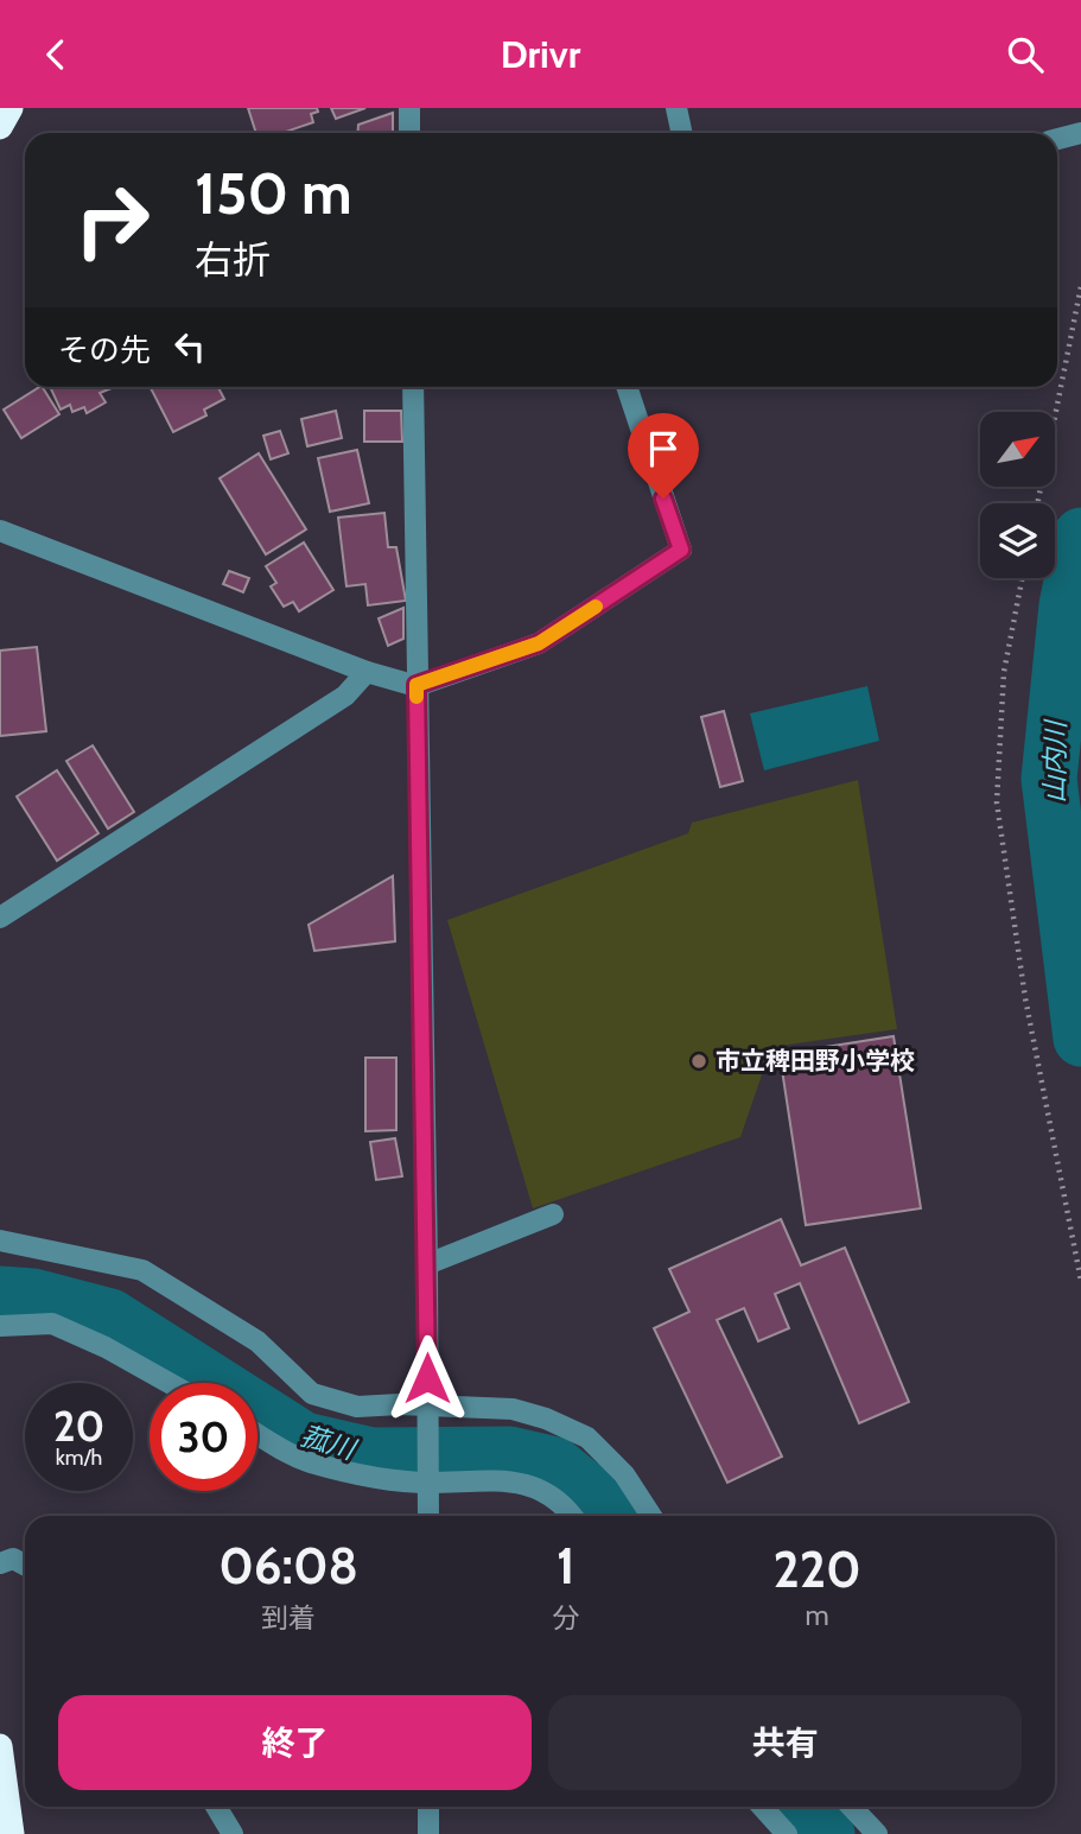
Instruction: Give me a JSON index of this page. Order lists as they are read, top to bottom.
{
  "water": ["山内川", "菰川"],
  "places": ["市立稗田野小学校"],
  "north": "top right",
  "page": {
    "header": "Drivr",
    "turn": ["150 m", "右折"],
    "then": "その先",
    "speed": "20 km/h",
    "limit": "30",
    "eta": [
      "06:08",
      "到着",
      "1",
      "分",
      "220",
      "m"
    ],
    "buttons": ["終了", "共有"]
  }
}
